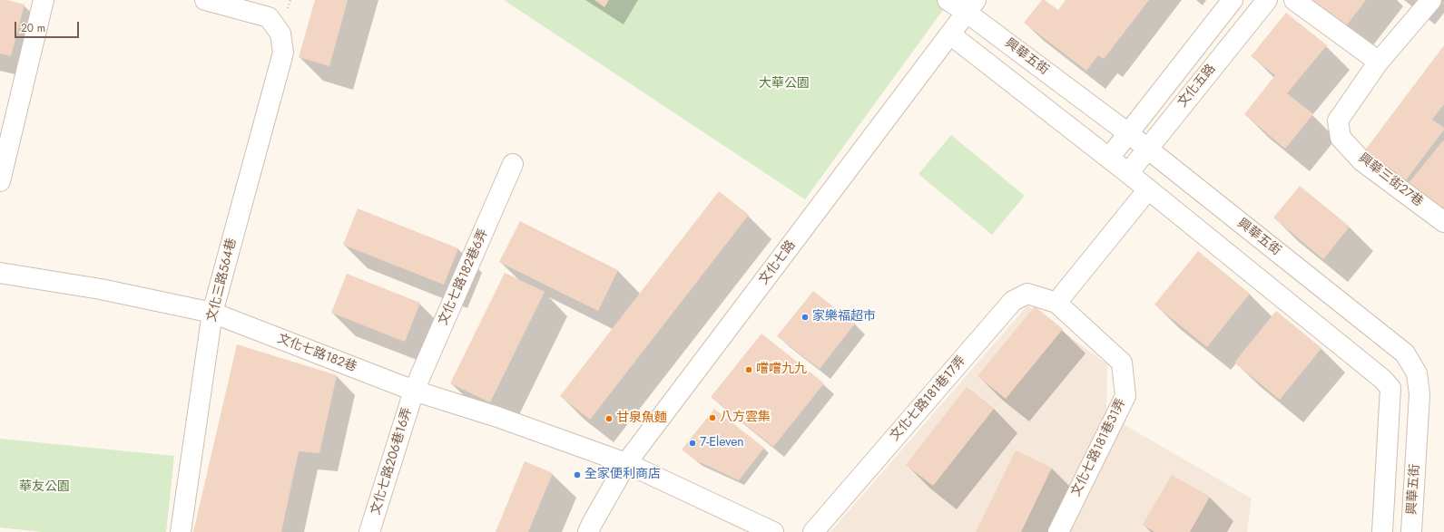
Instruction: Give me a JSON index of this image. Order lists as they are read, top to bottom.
{
  "streets": {
    "street": [
      "興華五街",
      "文化五路",
      "興華三街27巷",
      "文化七路",
      "文化七路182巷6弄",
      "文化三路564巷",
      "文化七路182巷",
      "文化七路181巷17弄",
      "文化七路181巷31弄",
      "文化七路206巷16弄"
    ]
  },
  "crossings": [
    ["興華五街", "文化五路"],
    ["興華五街", "文化七路"],
    ["文化七路", "文化七路182巷"],
    ["文化七路182巷6弄", "文化七路182巷"],
    ["文化七路182巷6弄", "文化七路206巷16弄"],
    ["文化三路564巷", "文化七路182巷"],
    ["文化七路182巷", "文化七路206巷16弄"],
    ["文化七路181巷17弄", "文化七路181巷31弄"]
  ],
  "parks": ["大華公園", "華友公園"],
  "places": [
    "家樂福超市",
    "嚐嚐九九",
    "八方雲集",
    "甘泉魚麵",
    "7-Eleven",
    "全家便利商店"
  ],
  "scale_bar": "20 m"
}
